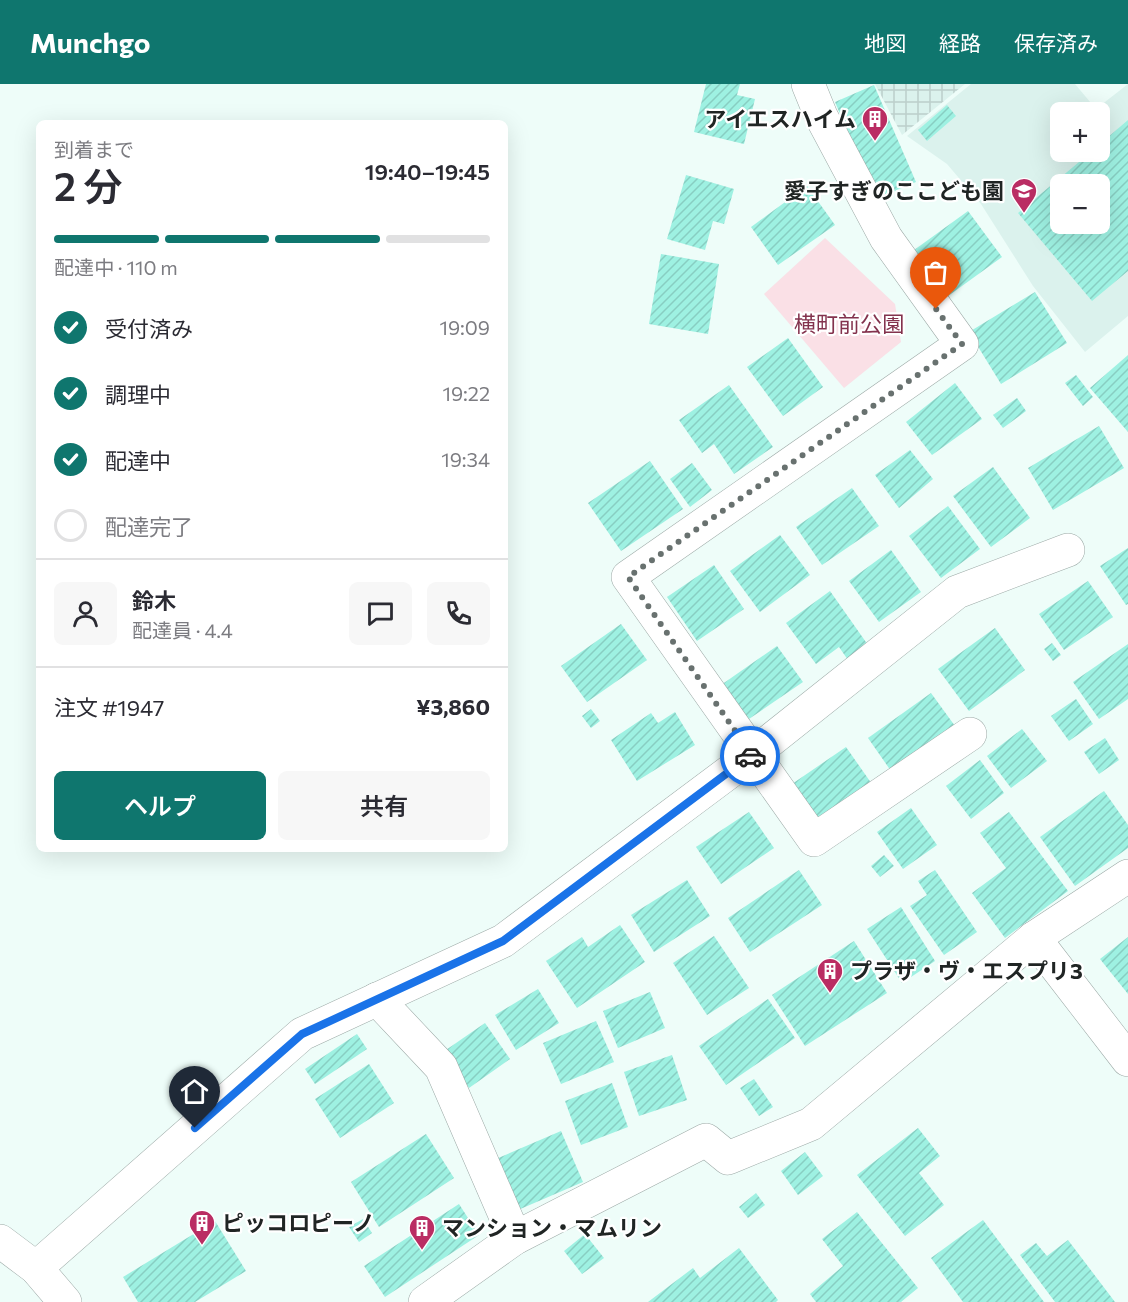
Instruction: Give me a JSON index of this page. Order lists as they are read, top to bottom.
{
  "parks": ["横町前公園"],
  "places": {
    "building": [
      "アイエスハイム",
      "プラザ・ヴ・エスプリ3",
      "ピッコロピーノ",
      "マンション・マムリン"
    ],
    "school or university": ["愛子すぎのここども園"]
  },
  "page": {
    "header": "Munchgo",
    "nav": ["地図", "経路", "保存済み"],
    "map_buttons": ["+", "−"],
    "heading": ["2 分", "到着まで", "19:40–19:45"],
    "panel": [
      "鈴木",
      "配達員 · 4.4",
      "注文 #1947",
      "¥3,860"
    ],
    "bar": "配達中 · 110 m",
    "list": [
      ["受付済み", "19:09"],
      ["調理中", "19:22"],
      ["配達中", "19:34"],
      "配達完了"
    ],
    "buttons": ["ヘルプ", "共有"]
  }
}
